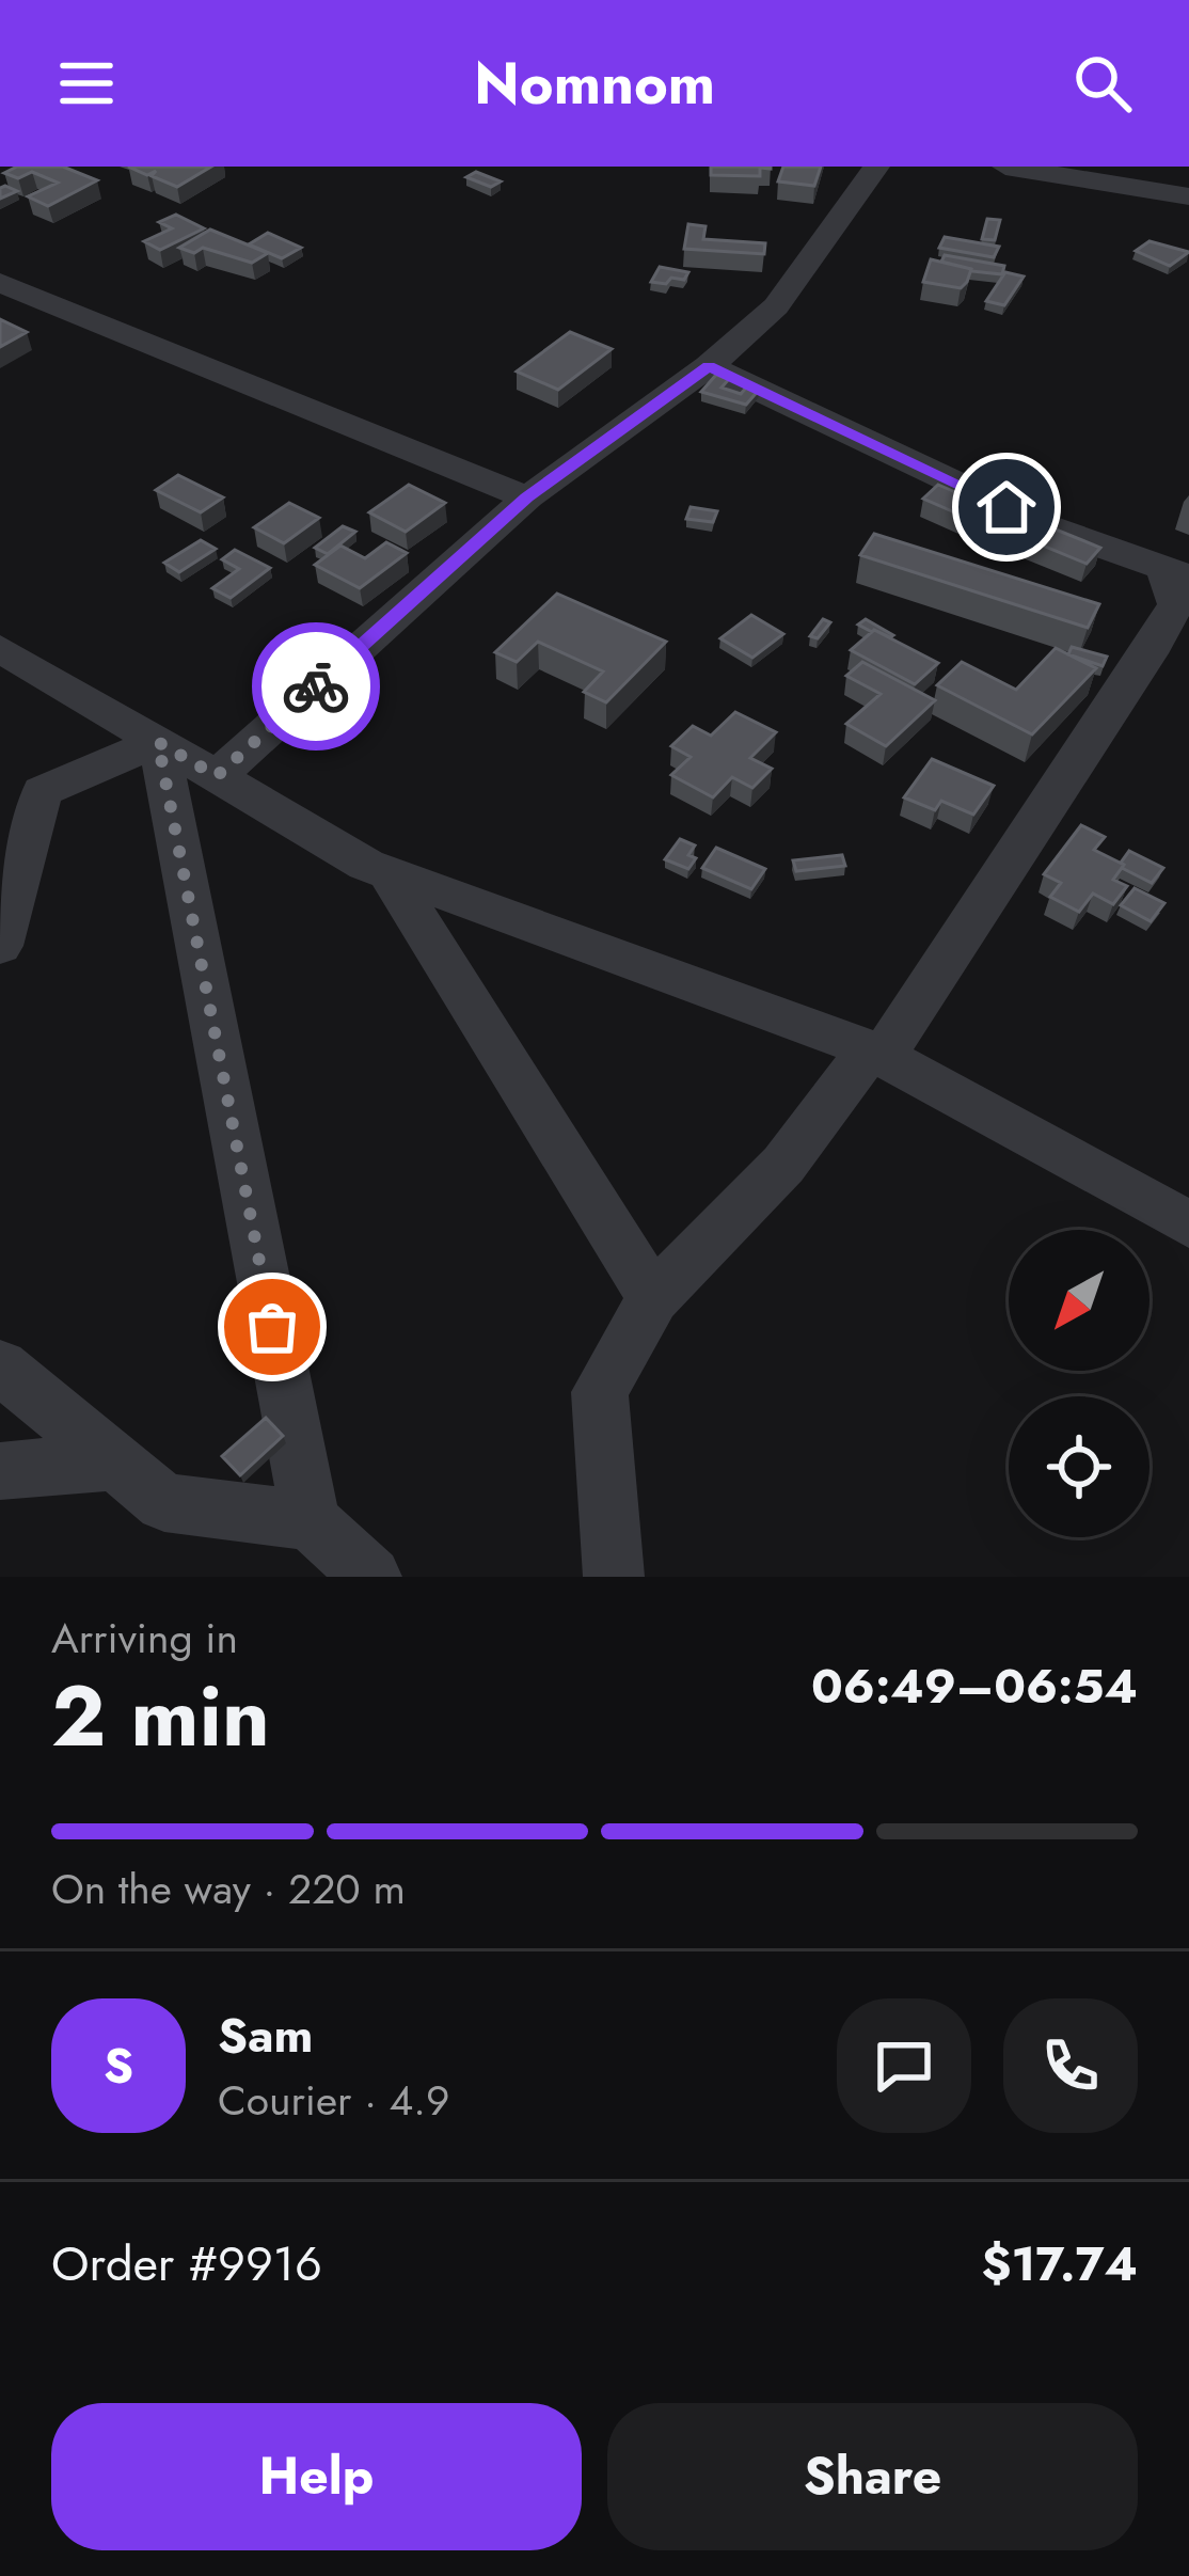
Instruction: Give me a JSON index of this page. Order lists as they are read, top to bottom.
{
  "north": "bottom left",
  "page": {
    "header": "Nomnom",
    "heading": ["2 min", "Arriving in", "06:49–06:54"],
    "panel": [
      "Sam",
      "Courier · 4.9",
      "Order #9916",
      "$17.74"
    ],
    "bar": "On the way · 220 m",
    "round": "S",
    "buttons": ["Help", "Share"]
  }
}
